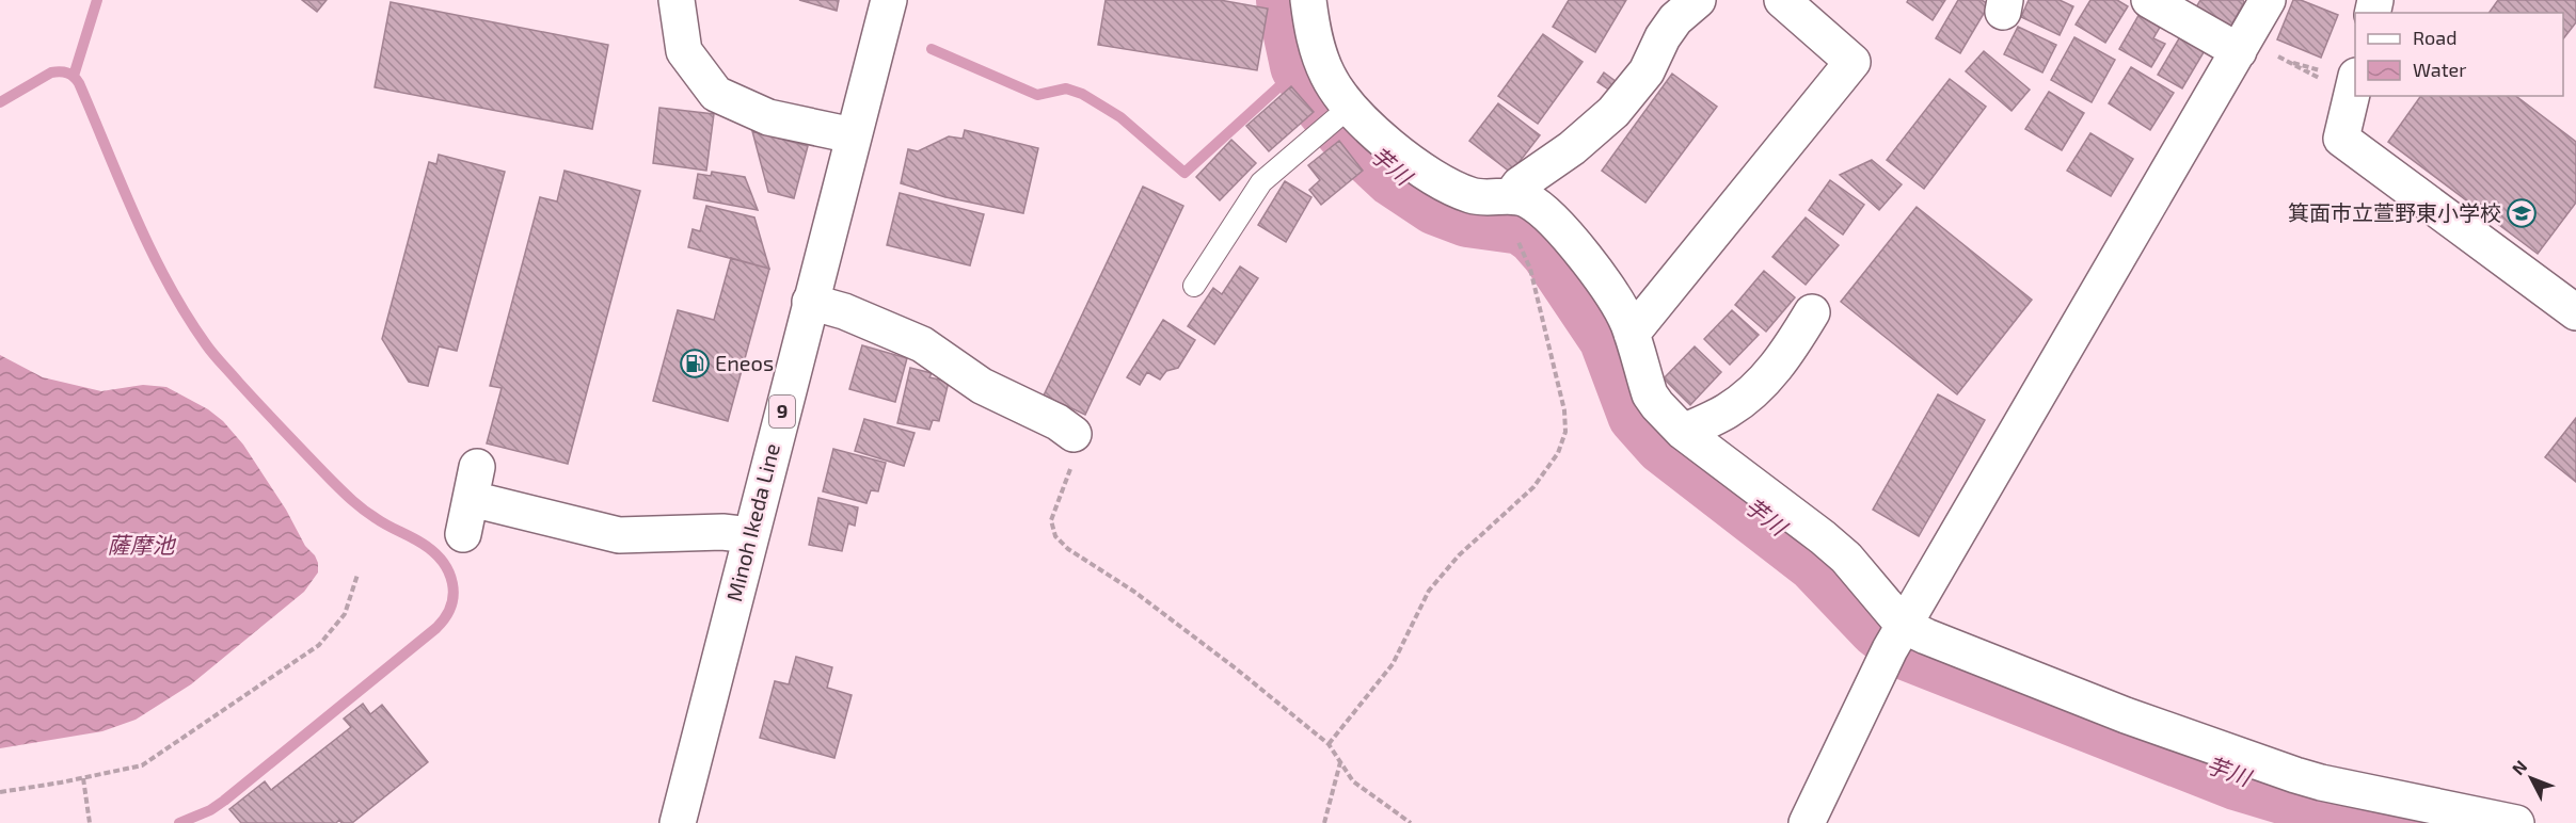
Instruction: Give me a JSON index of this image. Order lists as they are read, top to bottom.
{
  "streets": {
    "street": ["9", "Minoh Ikeda Line"]
  },
  "water": ["芋川", "薩摩池"],
  "places": {
    "school or university": ["箕面市立萱野東小学校"],
    "fuel station": ["Eneos"]
  },
  "legend": ["Road", "Water"],
  "north": "top left"
}
